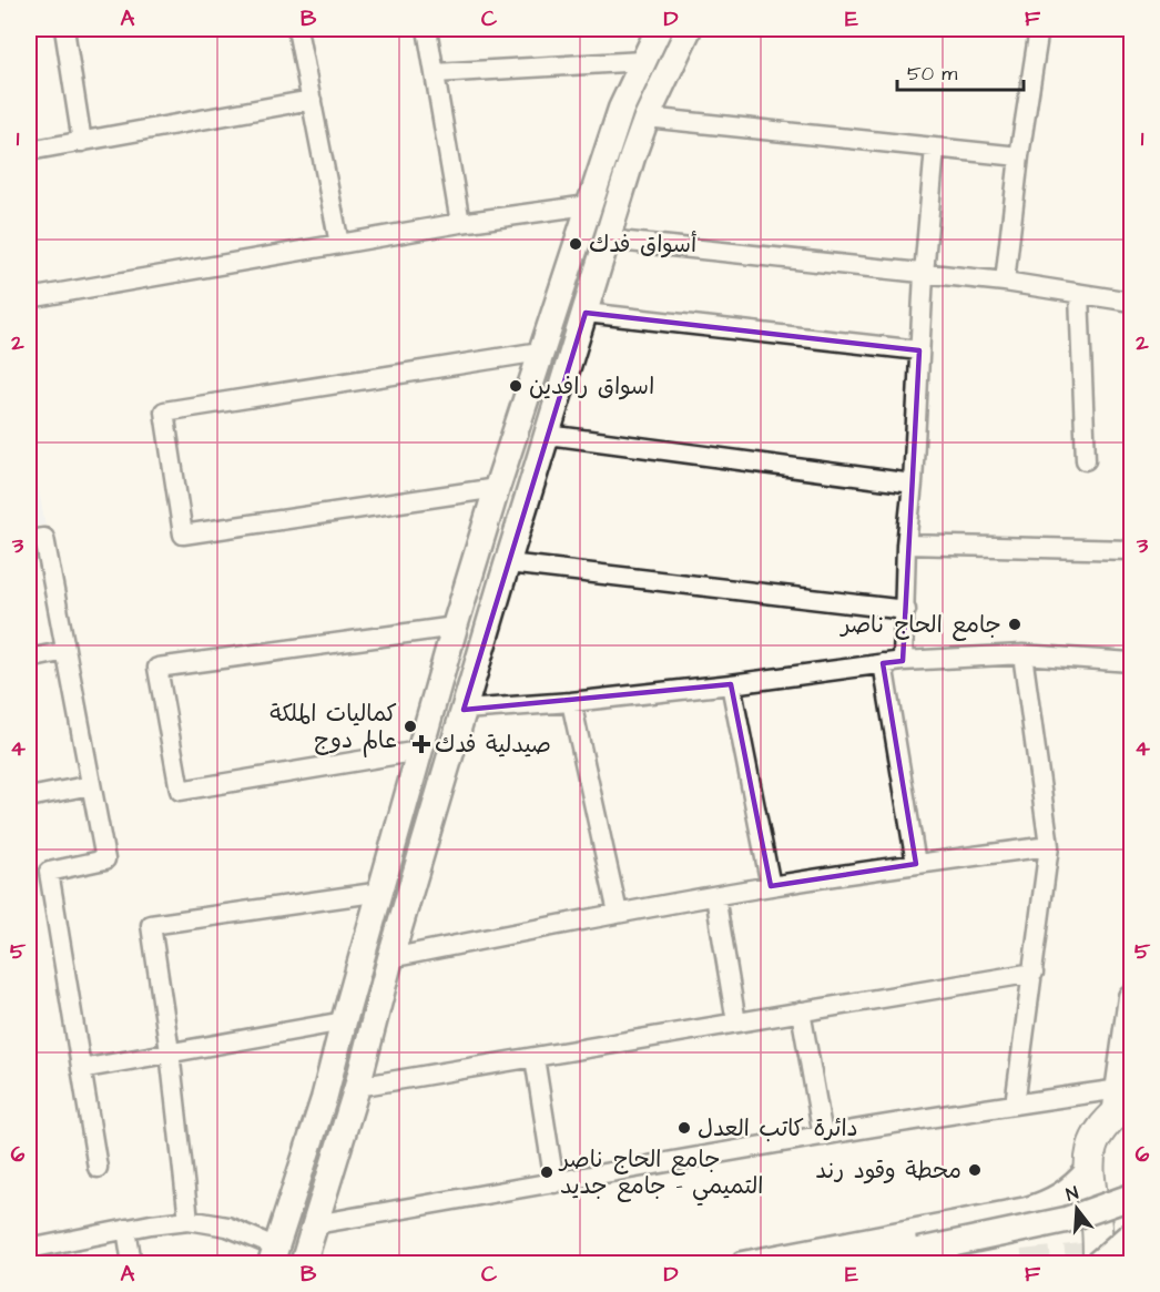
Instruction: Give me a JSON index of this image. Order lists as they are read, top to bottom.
{
  "places": {
    "other": [
      "أسواق فدك",
      "اسواق رافدين",
      "جامع الحاج ناصر",
      "كماليات الملكة عالم دوج",
      "دائرة كاتب العدل",
      "محطة وقود رند",
      "جامع الحاج ناصر التميمي - جامع جديد"
    ],
    "health": ["صيدلية فدك"]
  },
  "scale_bar": "50 m",
  "north": "top",
  "grid": {
    "columns": [
      "A",
      "B",
      "C",
      "D",
      "E",
      "F"
    ],
    "rows": [
      "1",
      "2",
      "3",
      "4",
      "5",
      "6"
    ]
  }
}
